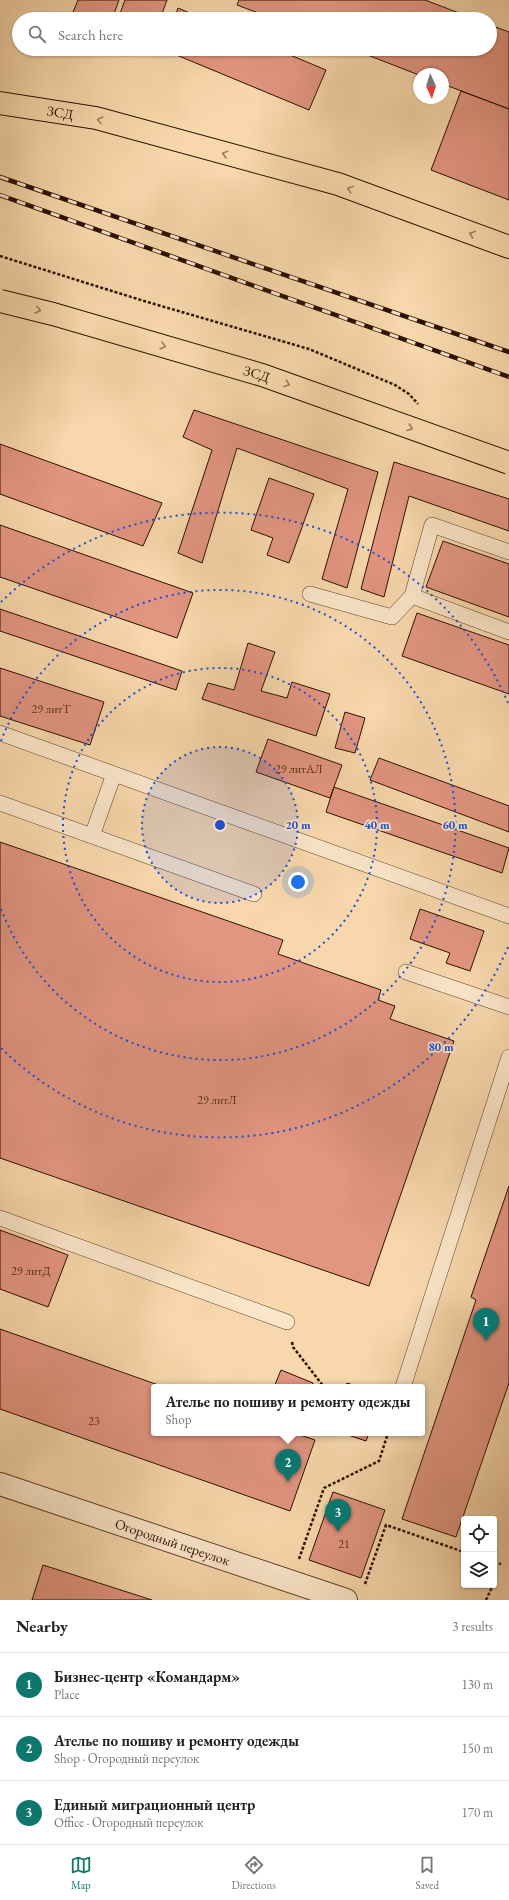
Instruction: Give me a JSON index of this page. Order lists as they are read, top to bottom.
{
  "streets": {
    "highway": ["ЗСД"],
    "street": ["Огородный переулок"]
  },
  "house_numbers": [
    "29 литT",
    "29 литАЛ",
    "29 литЛ",
    "29 литД",
    "23",
    "21"
  ],
  "north": "bottom",
  "page": {
    "search": "Search here",
    "pins": ["1", "2", "3"],
    "popup": ["Ателье по пошиву и ремонту одежды", "Shop"],
    "heading": ["Nearby", "3 results"],
    "list": [
      {
        "mark": "1",
        "name": "Бизнес-центр «Командарм»",
        "note": "Place",
        "value": "130 m"
      },
      {
        "mark": "2",
        "name": "Ателье по пошиву и ремонту одежды",
        "note": "Shop · Огородный переулок",
        "value": "150 m"
      },
      {
        "mark": "3",
        "name": "Единый миграционный центр",
        "note": "Office · Огородный переулок",
        "value": "170 m"
      }
    ],
    "nav": ["Map", "Directions", "Saved"]
  },
  "rings": [
    "20 m",
    "40 m",
    "60 m",
    "80 m"
  ]
}
